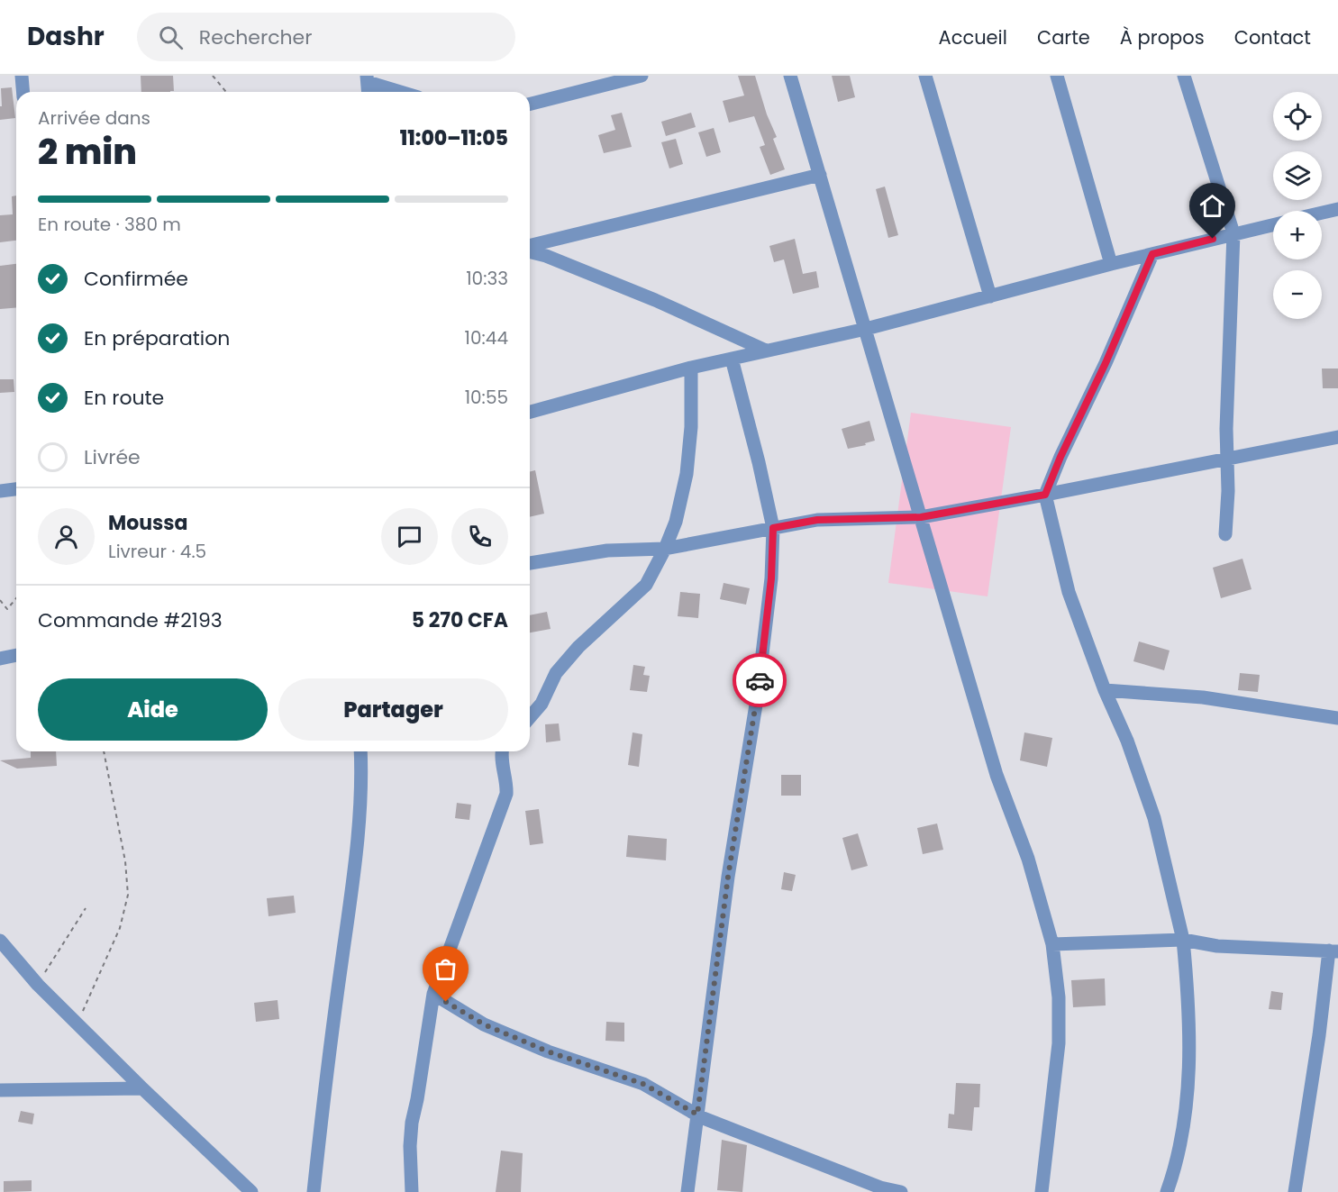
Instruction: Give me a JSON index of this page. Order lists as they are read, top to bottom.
{
  "page": {
    "header": "Dashr",
    "search": "Rechercher",
    "nav": [
      "Accueil",
      "Carte",
      "À propos",
      "Contact"
    ],
    "map_buttons": ["+", "−"],
    "heading": ["2 min", "Arrivée dans", "11:00–11:05"],
    "panel": [
      "Moussa",
      "Livreur · 4.5",
      "Commande #2193",
      "5 270 CFA"
    ],
    "bar": "En route · 380 m",
    "list": [
      ["Confirmée", "10:33"],
      ["En préparation", "10:44"],
      ["En route", "10:55"],
      "Livrée"
    ],
    "buttons": ["Aide", "Partager"]
  }
}
